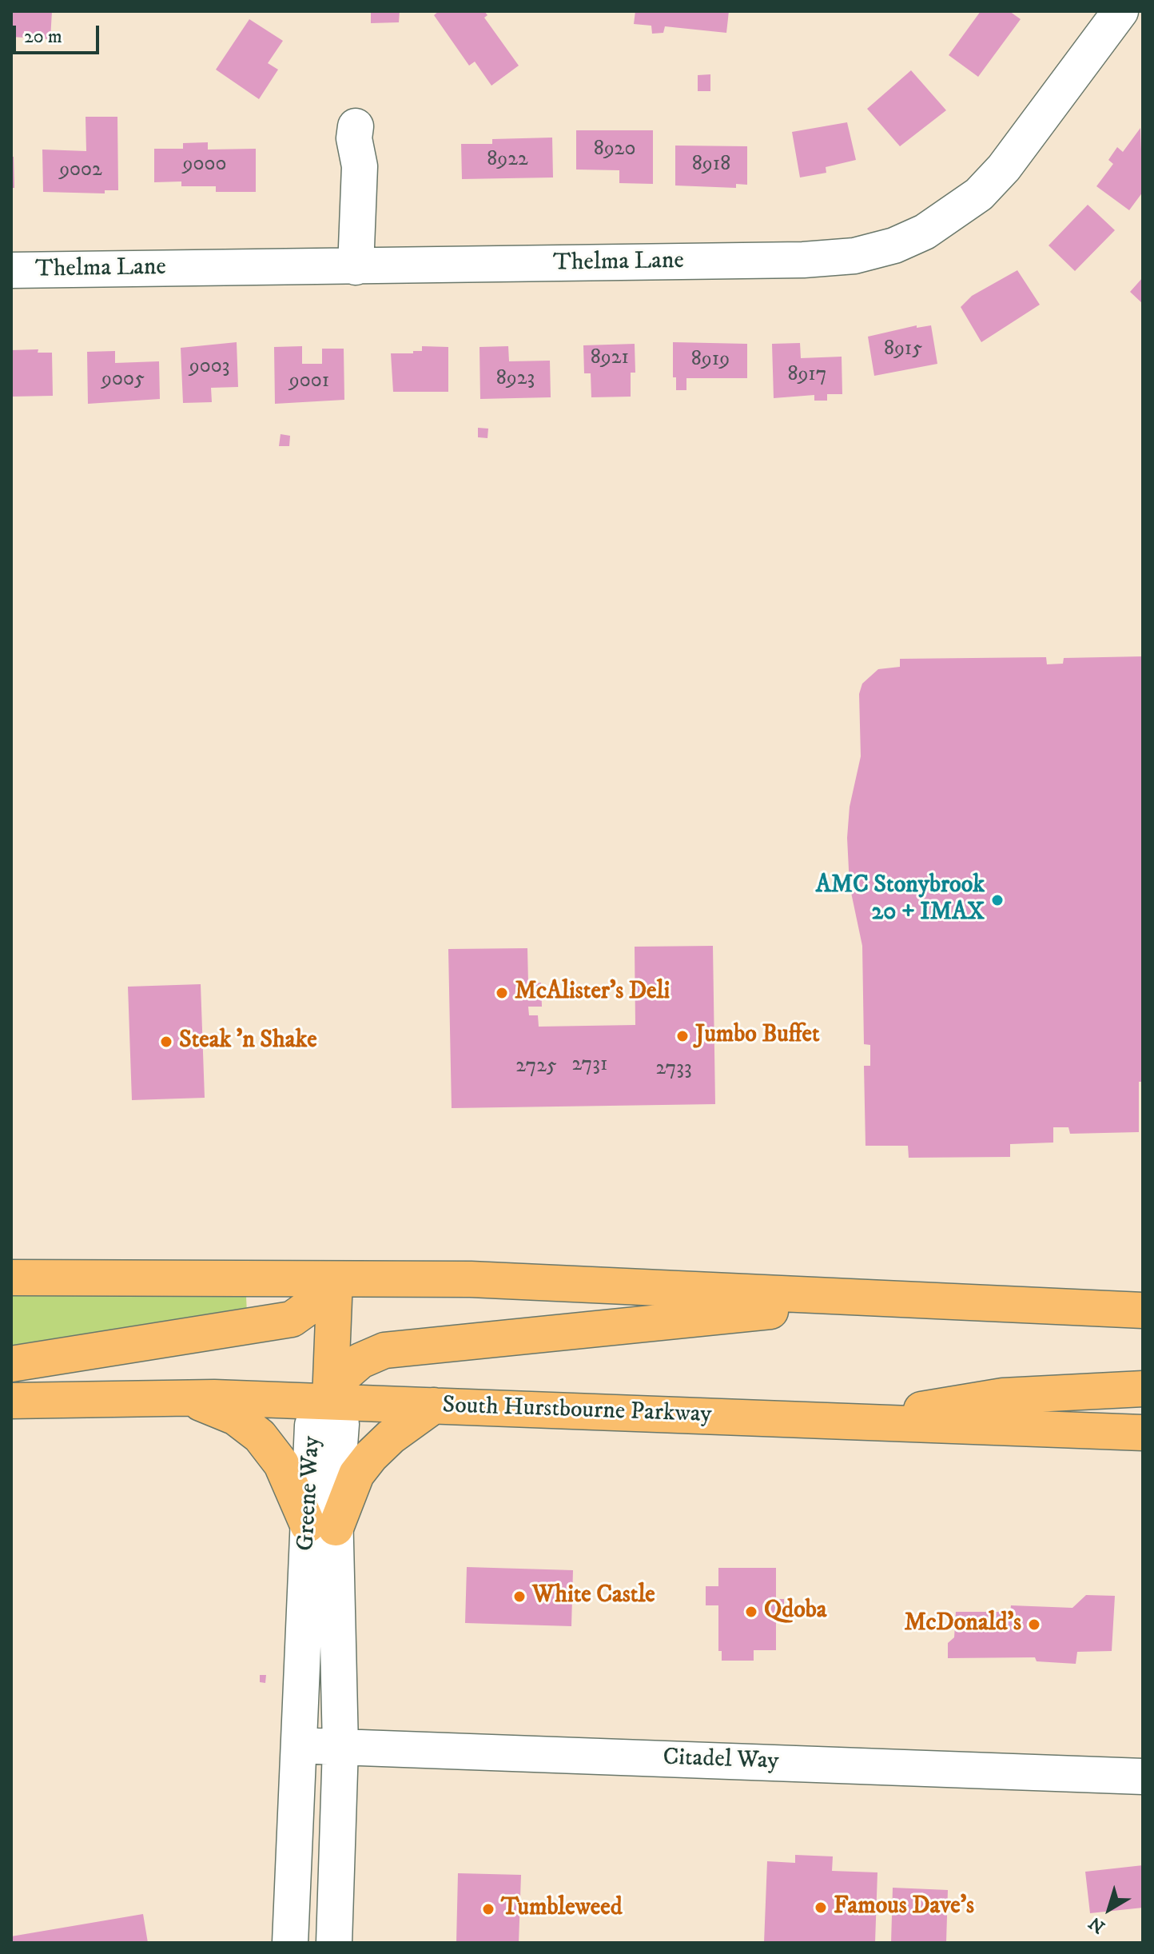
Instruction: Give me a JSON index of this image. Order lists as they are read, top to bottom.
{
  "streets": {
    "main road": ["South Hurstbourne Parkway"],
    "street": ["Thelma Lane", "Greene Way", "Citadel Way"]
  },
  "crossings": [
    ["South Hurstbourne Parkway", "Greene Way"],
    ["Greene Way", "Citadel Way"]
  ],
  "places": [
    "AMC Stonybrook 20 + IMAX",
    "McAlister's Deli",
    "Jumbo Buffet",
    "Steak 'n Shake",
    "White Castle",
    "Qdoba",
    "McDonald's",
    "Famous Dave's",
    "Tumbleweed"
  ],
  "house_numbers": [
    "8920",
    "8922",
    "9000",
    "8918",
    "9002",
    "8915",
    "8921",
    "8919",
    "9003",
    "8917",
    "8923",
    "9005",
    "9001",
    "2731",
    "2725",
    "2733"
  ],
  "scale_bar": "20 m",
  "north": "bottom left"
}
